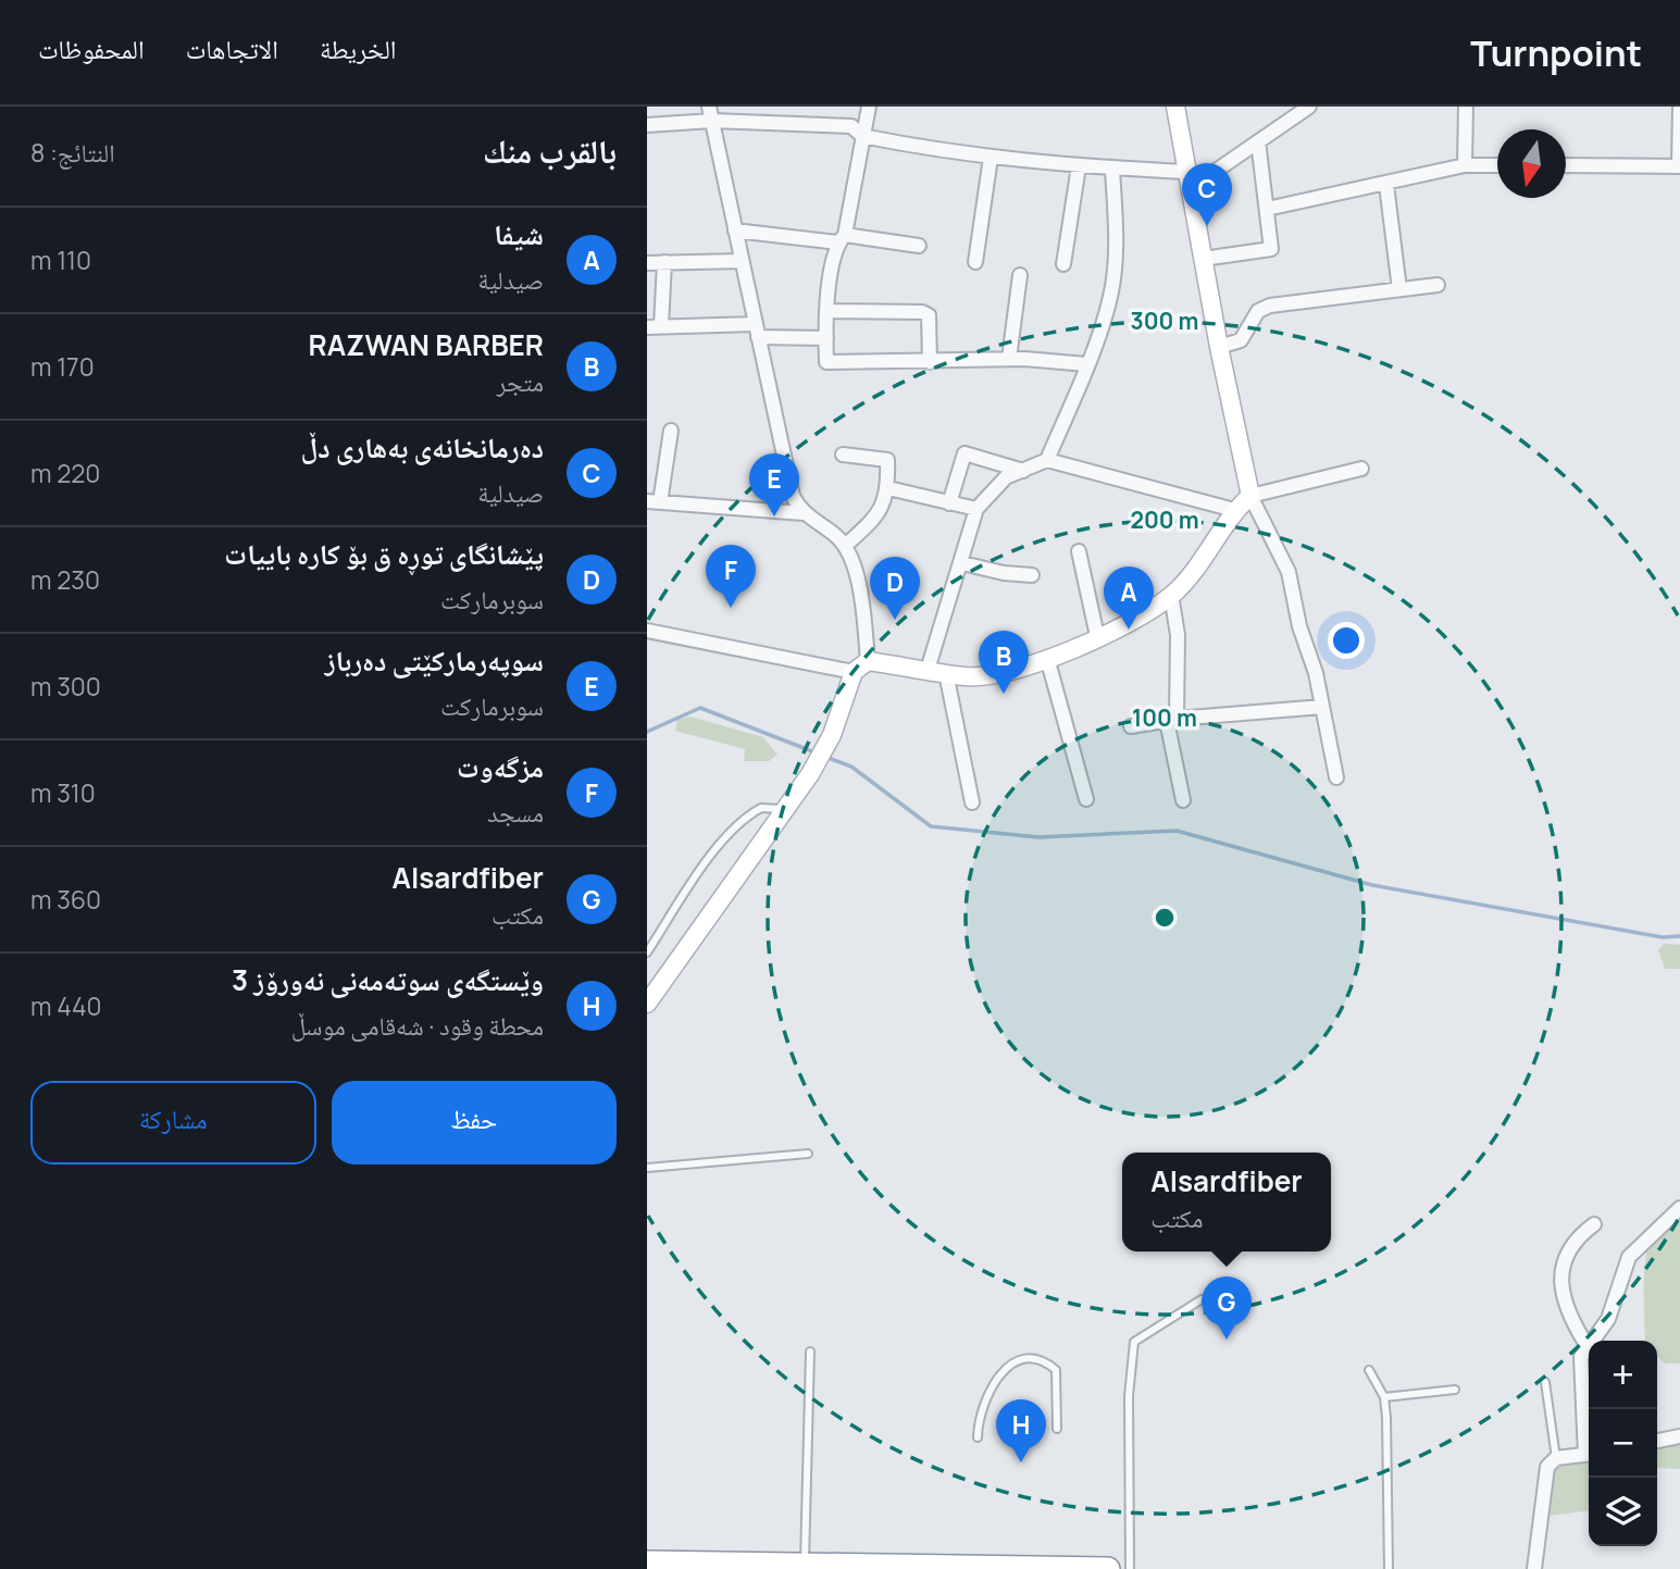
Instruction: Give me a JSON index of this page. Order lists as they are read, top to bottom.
{
  "north": "bottom",
  "page": {
    "header": "Turnpoint",
    "nav": ["الخريطة", "الاتجاهات", "المحفوظات"],
    "heading": ["بالقرب منك", "النتائج: 8"],
    "pins": [
      "C",
      "E",
      "F",
      "D",
      "A",
      "B",
      "G",
      "H"
    ],
    "list": [
      {
        "mark": "A",
        "name": "شیفا",
        "note": "صيدلية",
        "value": "110 m"
      },
      {
        "mark": "B",
        "name": "RAZWAN BARBER",
        "note": "متجر",
        "value": "170 m"
      },
      {
        "mark": "C",
        "name": "دەرمانخانەی بەهاری دڵ",
        "note": "صيدلية",
        "value": "220 m"
      },
      {
        "mark": "D",
        "name": "پێشانگای توڕه ق بۆ کاره باییات",
        "note": "سوبرماركت",
        "value": "230 m"
      },
      {
        "mark": "E",
        "name": "سوپەرمارکێتی دەرباز",
        "note": "سوبرماركت",
        "value": "300 m"
      },
      {
        "mark": "F",
        "name": "مزگه‌وت",
        "note": "مسجد",
        "value": "310 m"
      },
      {
        "mark": "G",
        "name": "Alsardfiber",
        "note": "مكتب",
        "value": "360 m"
      },
      {
        "mark": "H",
        "name": "وێستگەی سوتەمەنی نەورۆز 3",
        "note": "محطة وقود · شەقامی موسڵ",
        "value": "440 m"
      }
    ],
    "buttons": ["حفظ", "مشاركة"],
    "popup": ["Alsardfiber", "مكتب"],
    "map_buttons": ["+", "−"]
  },
  "rings": ["300 m", "200 m", "100 m"]
}
